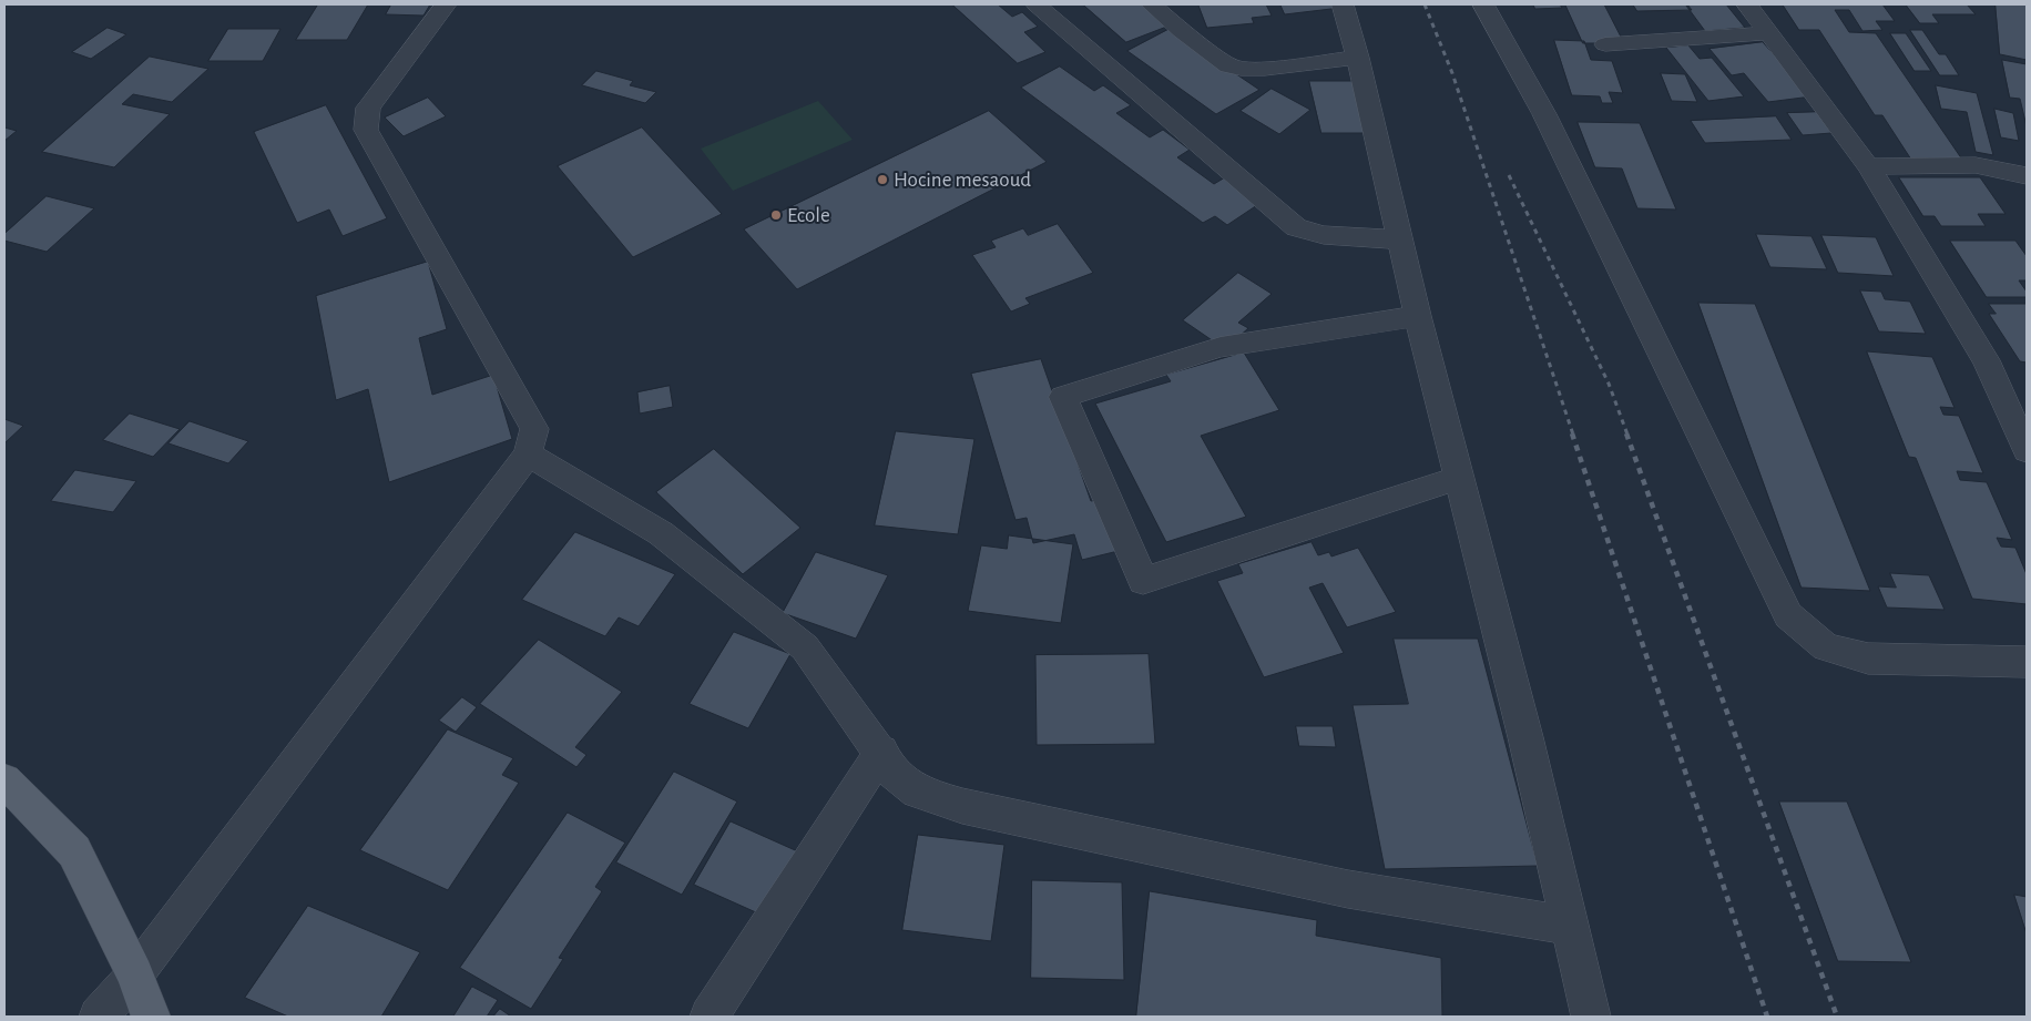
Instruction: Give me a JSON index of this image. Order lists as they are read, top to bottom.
{
  "places": ["Hocine mesaoud", "Ecole"]
}
